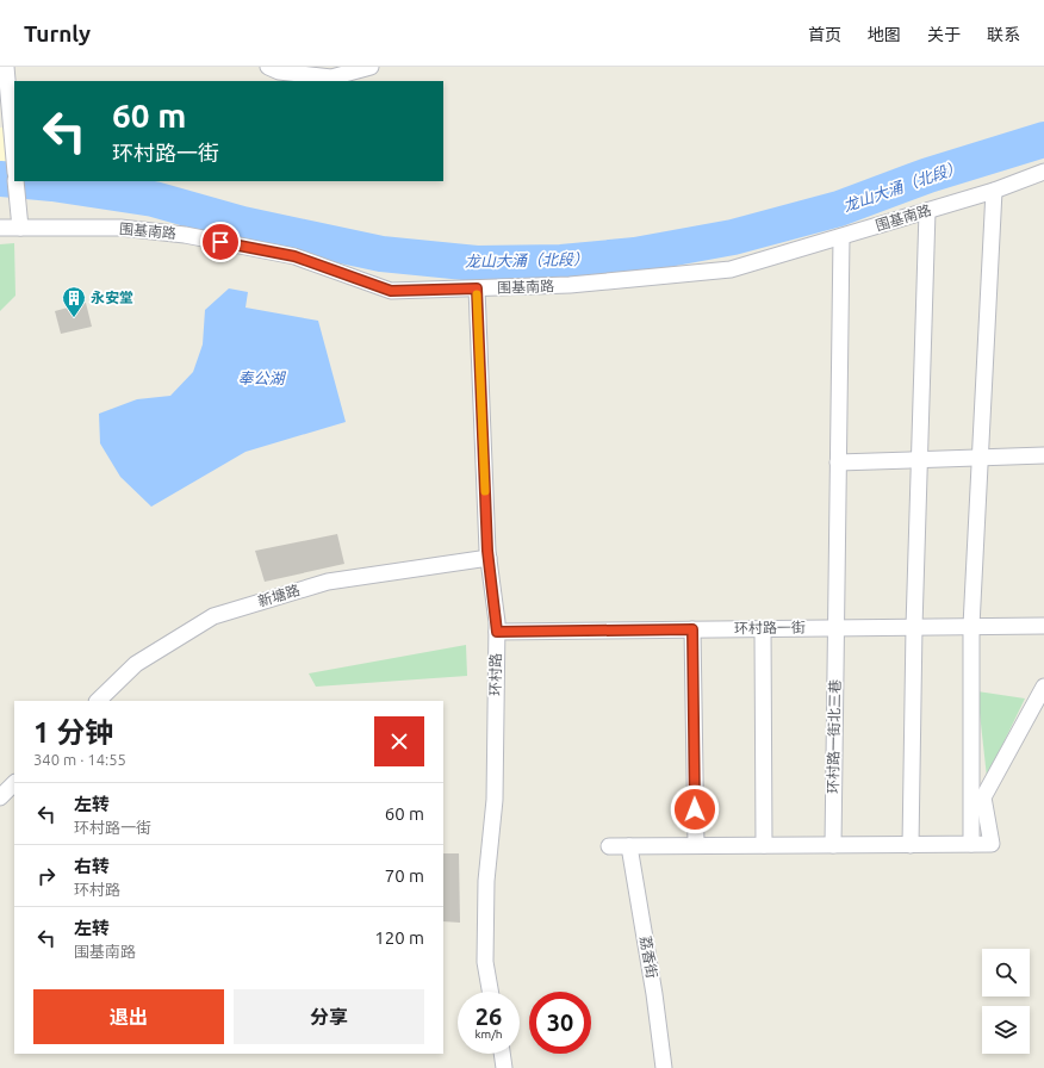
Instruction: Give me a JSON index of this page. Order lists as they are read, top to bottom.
{
  "streets": {
    "street": [
      "围基南路",
      "新塘路",
      "环村路一街",
      "环村路",
      "环村路一街北三巷",
      "荔香街"
    ]
  },
  "crossings": [
    ["围基南路", "环村路"],
    ["围基南路", "环村路一街北三巷"],
    ["新塘路", "环村路"],
    ["环村路一街", "环村路"],
    ["环村路一街", "环村路一街北三巷"]
  ],
  "water": ["龙山大涌（北段）", "奉公湖"],
  "places": {
    "building": ["永安堂"]
  },
  "page": {
    "header": "Turnly",
    "nav": [
      "首页",
      "地图",
      "关于",
      "联系"
    ],
    "turn": ["60 m", "环村路一街"],
    "heading": ["1 分钟", "340 m · 14:55"],
    "list": [
      {
        "name": "左转",
        "note": "环村路一街",
        "value": "60 m"
      },
      {
        "name": "右转",
        "note": "环村路",
        "value": "70 m"
      },
      {
        "name": "左转",
        "note": "围基南路",
        "value": "120 m"
      }
    ],
    "buttons": ["退出", "分享"],
    "speed": "26 km/h",
    "limit": "30"
  }
}
